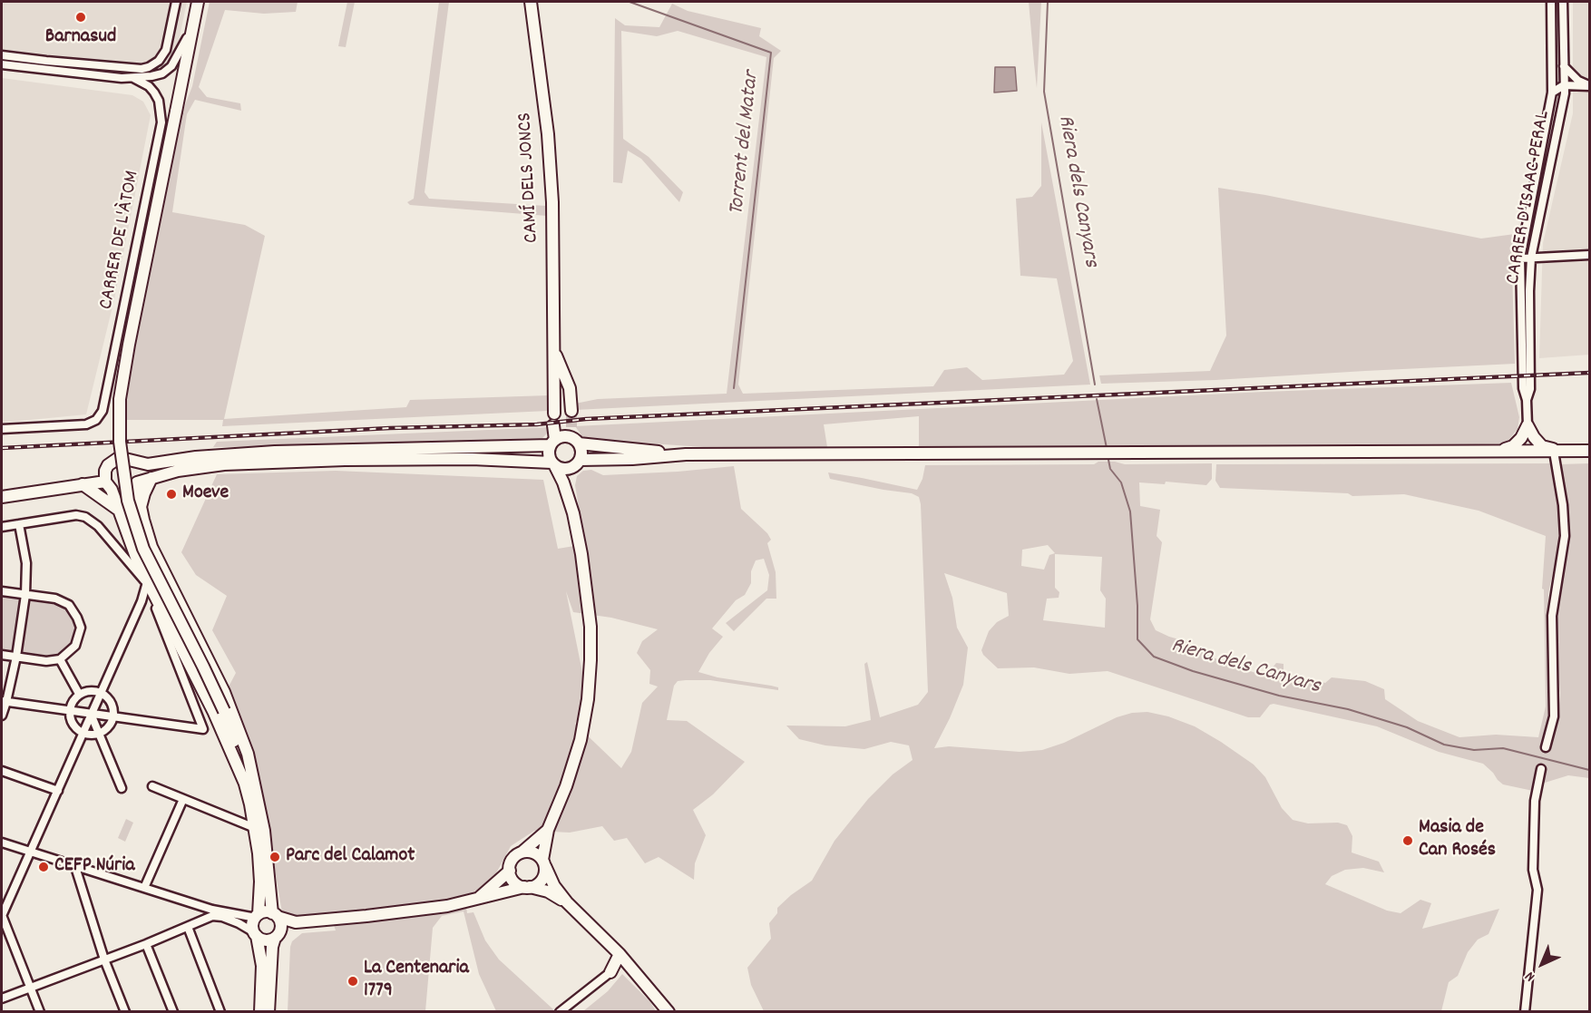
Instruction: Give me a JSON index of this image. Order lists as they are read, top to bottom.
{
  "streets": {
    "street": ["CAMÍ DELS JONCS", "CARRER D'ISAAC PERAL", "CARRER DE L'ÀTOM"]
  },
  "water": ["Torrent del Matar", "Riera dels Canyars"],
  "places": [
    "Barnasud",
    "Moeve",
    "Masia de Can Rosés",
    "Parc del Calamot",
    "CEFP Núria",
    "La Centenaria 1779"
  ],
  "north": "bottom left"
}
